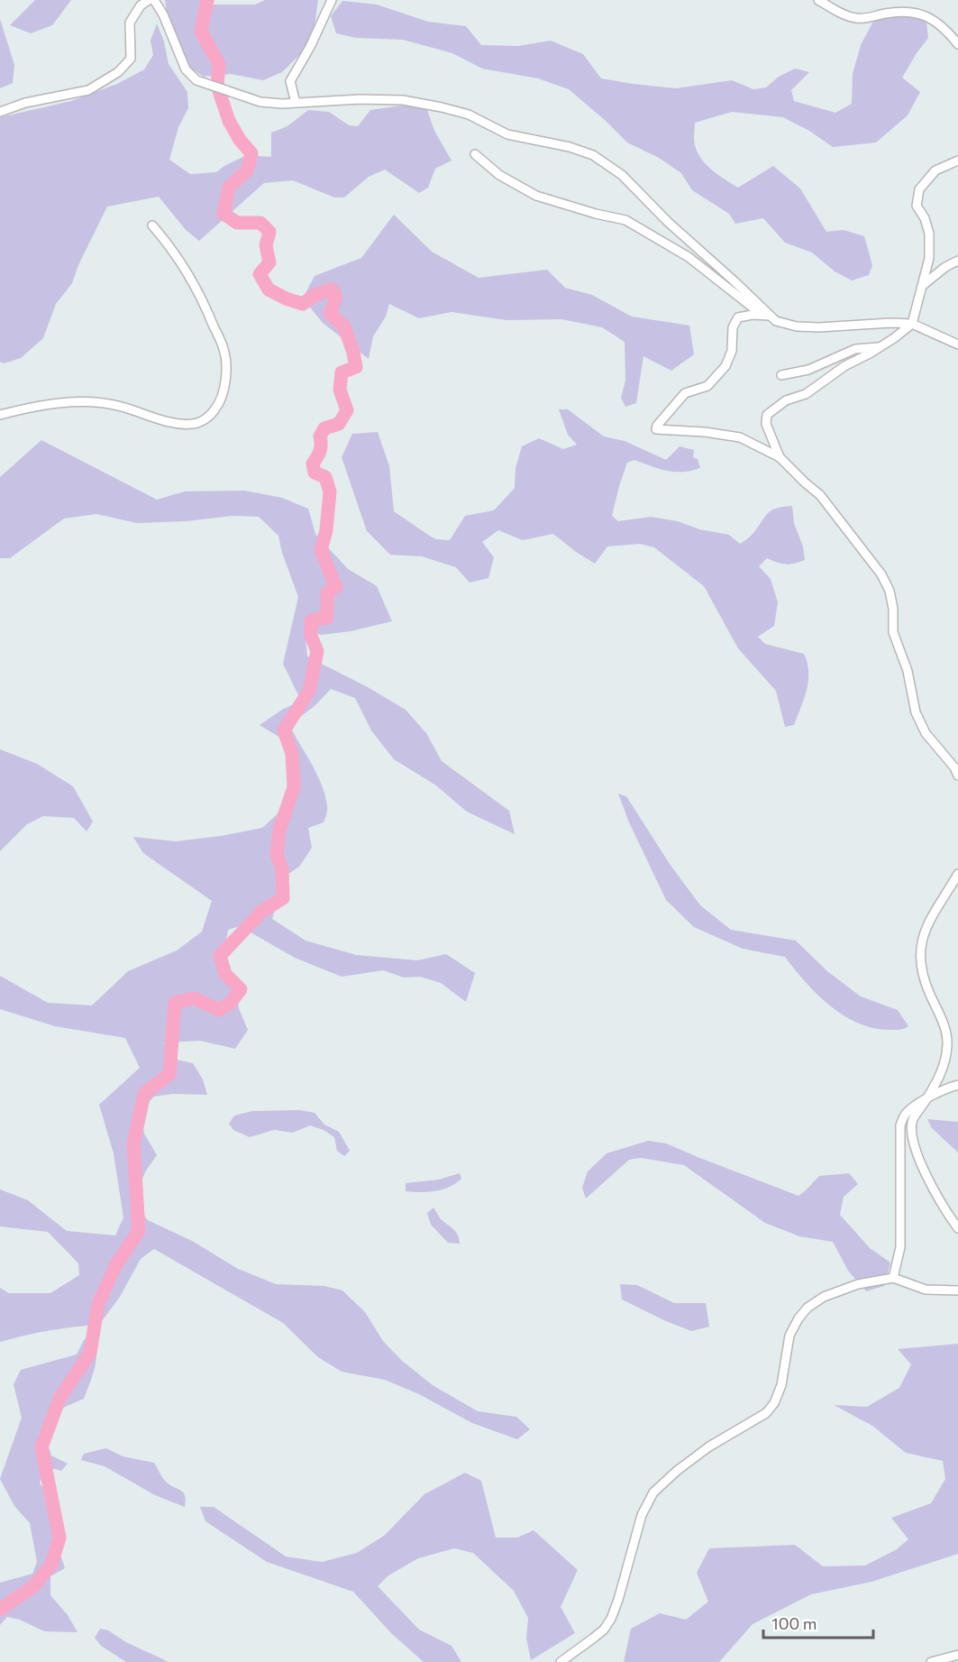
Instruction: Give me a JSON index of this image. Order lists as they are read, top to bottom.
{
  "scale_bar": "100 m"
}
